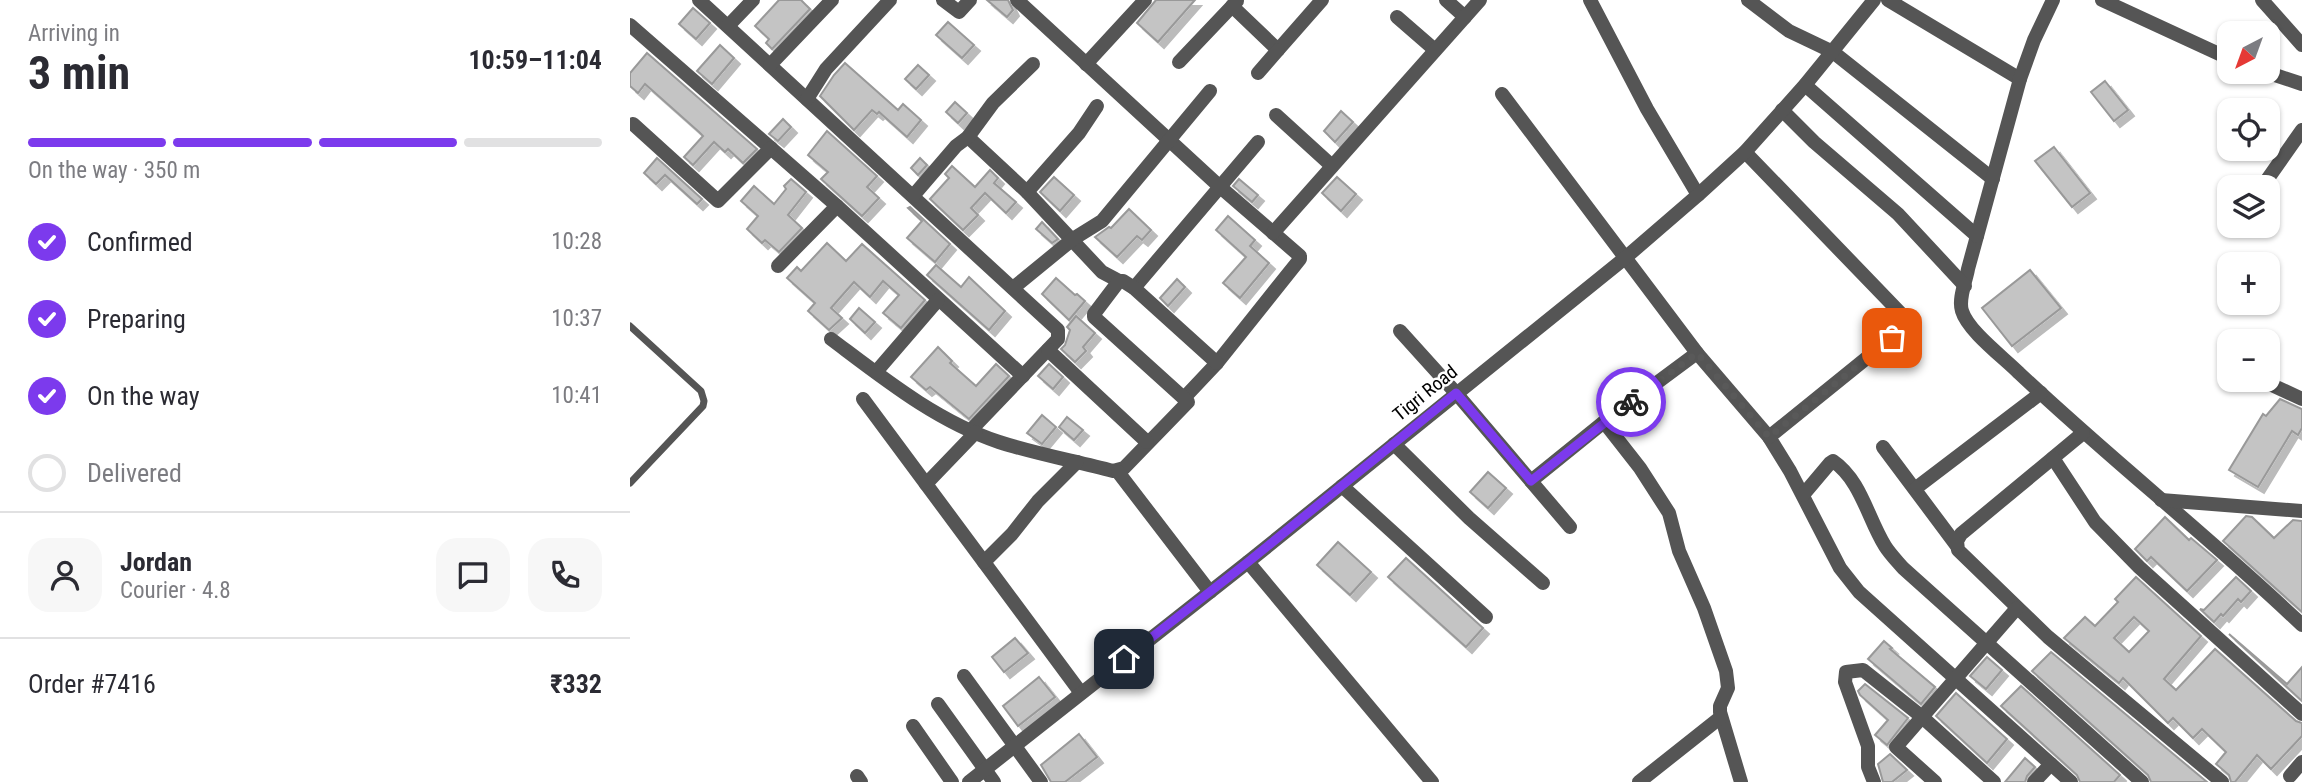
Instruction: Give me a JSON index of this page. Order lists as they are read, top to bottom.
{
  "streets": {
    "street": ["Tigri Road"]
  },
  "north": "bottom left",
  "page": {
    "heading": ["3 min", "Arriving in", "10:59–11:04"],
    "panel": [
      "Jordan",
      "Courier · 4.8",
      "Order #7416",
      "₹332"
    ],
    "map_buttons": ["+", "−"],
    "bar": "On the way · 350 m",
    "list": [
      ["Confirmed", "10:28"],
      ["Preparing", "10:37"],
      ["On the way", "10:41"],
      "Delivered"
    ]
  }
}
